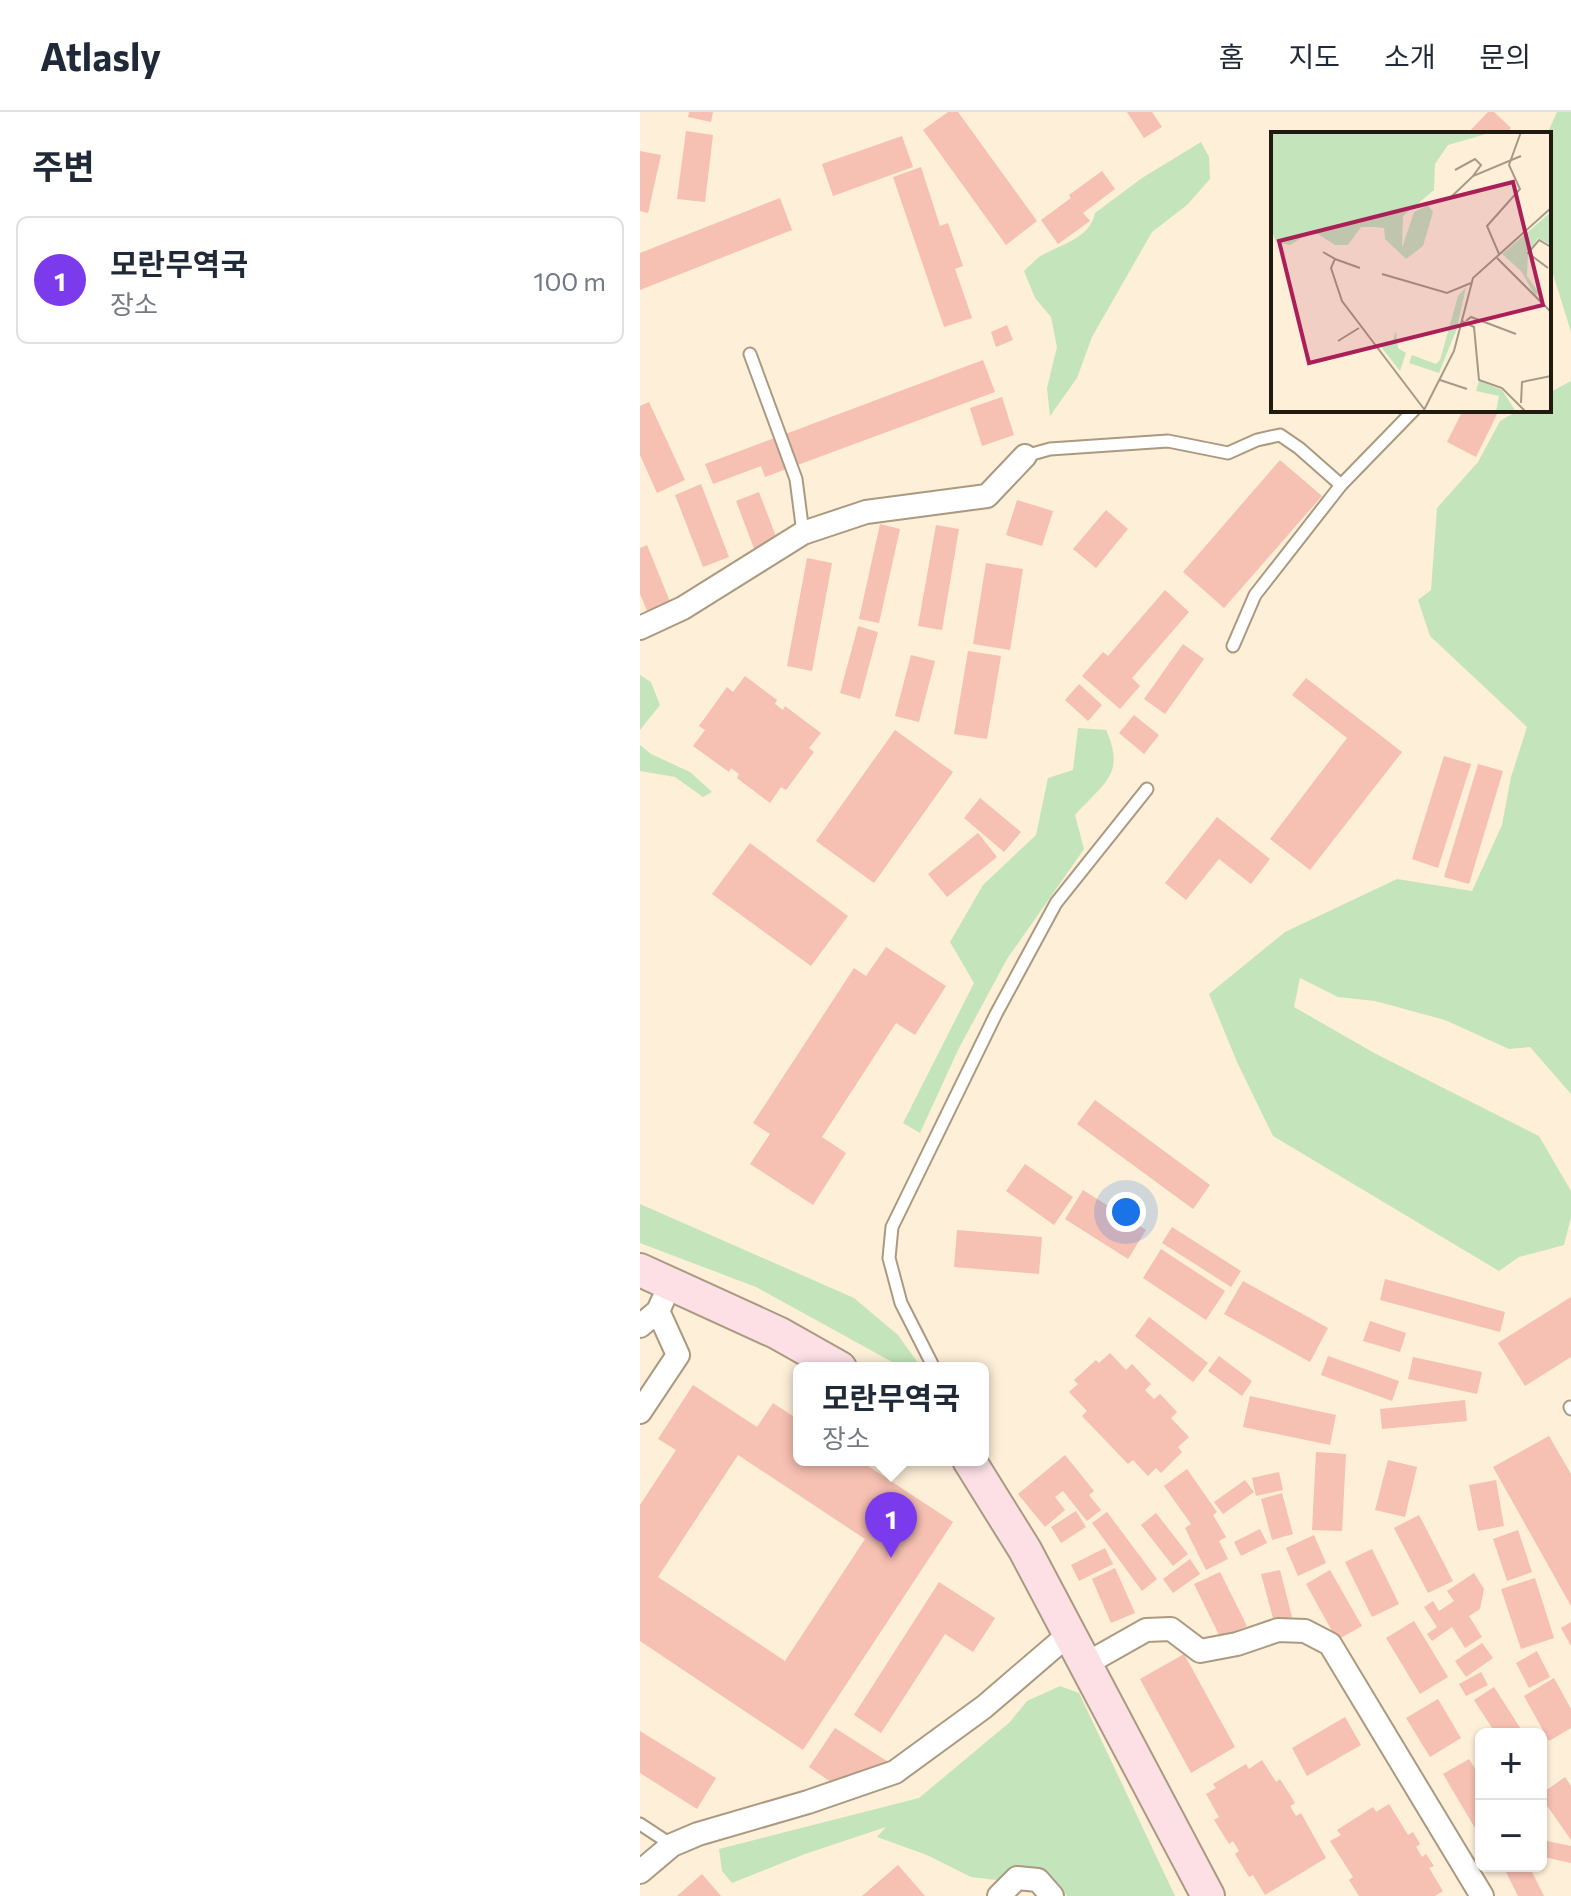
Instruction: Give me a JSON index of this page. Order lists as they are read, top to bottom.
{
  "page": {
    "header": "Atlasly",
    "nav": [
      "홈",
      "지도",
      "소개",
      "문의"
    ],
    "heading": "주변",
    "list": [
      {
        "mark": "1",
        "name": "모란무역국",
        "note": "장소",
        "value": "100 m"
      }
    ],
    "popup": ["모란무역국", "장소"],
    "pins": "1",
    "map_buttons": ["+", "−"]
  }
}
